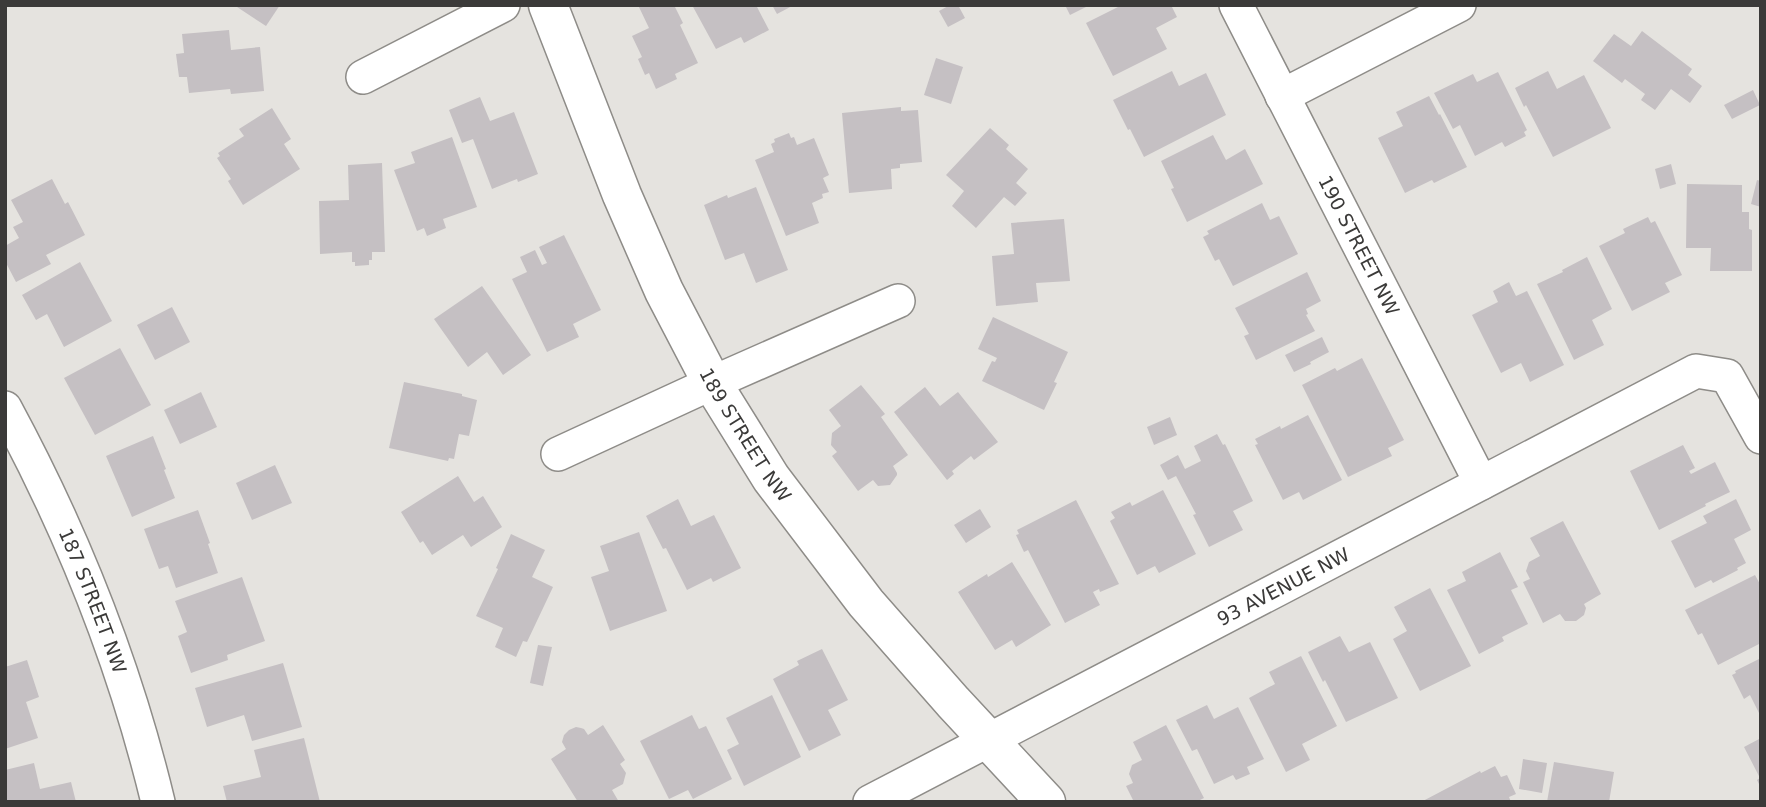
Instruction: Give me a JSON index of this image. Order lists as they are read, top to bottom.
{
  "streets": {
    "street": [
      "190 STREET NW",
      "189 STREET NW",
      "93 AVENUE NW",
      "187 STREET NW"
    ]
  },
  "crossings": [
    ["190 STREET NW", "93 AVENUE NW"],
    ["189 STREET NW", "93 AVENUE NW"]
  ]
}
